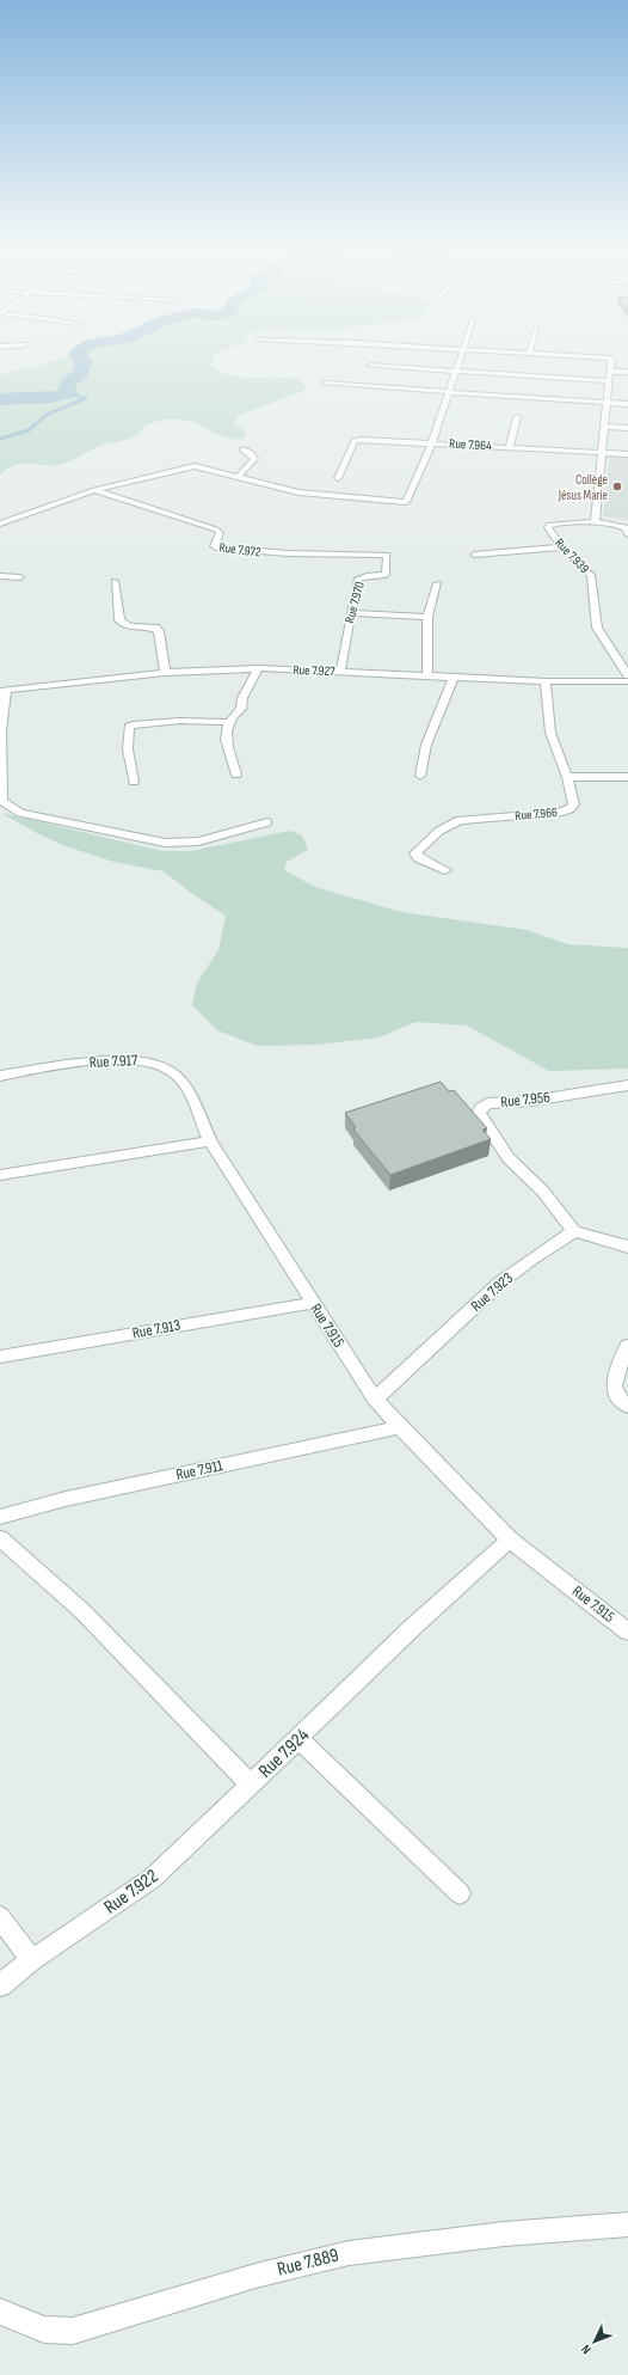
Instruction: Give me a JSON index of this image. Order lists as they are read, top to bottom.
{
  "streets": {
    "street": [
      "Rue 7.964",
      "Rue 7.972",
      "Rue 7.939",
      "Rue 7.970",
      "Rue 7.927",
      "Rue 7.966",
      "Rue 7.917",
      "Rue 7.956",
      "Rue 7.923",
      "Rue 7.915",
      "Rue 7.913",
      "Rue 7.911",
      "Rue 7.924",
      "Rue 7.922",
      "Rue 7.889"
    ]
  },
  "crossings": [
    ["Rue 7.972", "Rue 7.970"],
    ["Rue 7.970", "Rue 7.927"],
    ["Rue 7.927", "Rue 7.966"],
    ["Rue 7.917", "Rue 7.915"],
    ["Rue 7.956", "Rue 7.923"],
    ["Rue 7.923", "Rue 7.915"],
    ["Rue 7.915", "Rue 7.913"],
    ["Rue 7.915", "Rue 7.911"],
    ["Rue 7.915", "Rue 7.924"],
    ["Rue 7.924", "Rue 7.922"]
  ],
  "places": ["Collège Jésus Marie"],
  "north": "bottom left"
}
